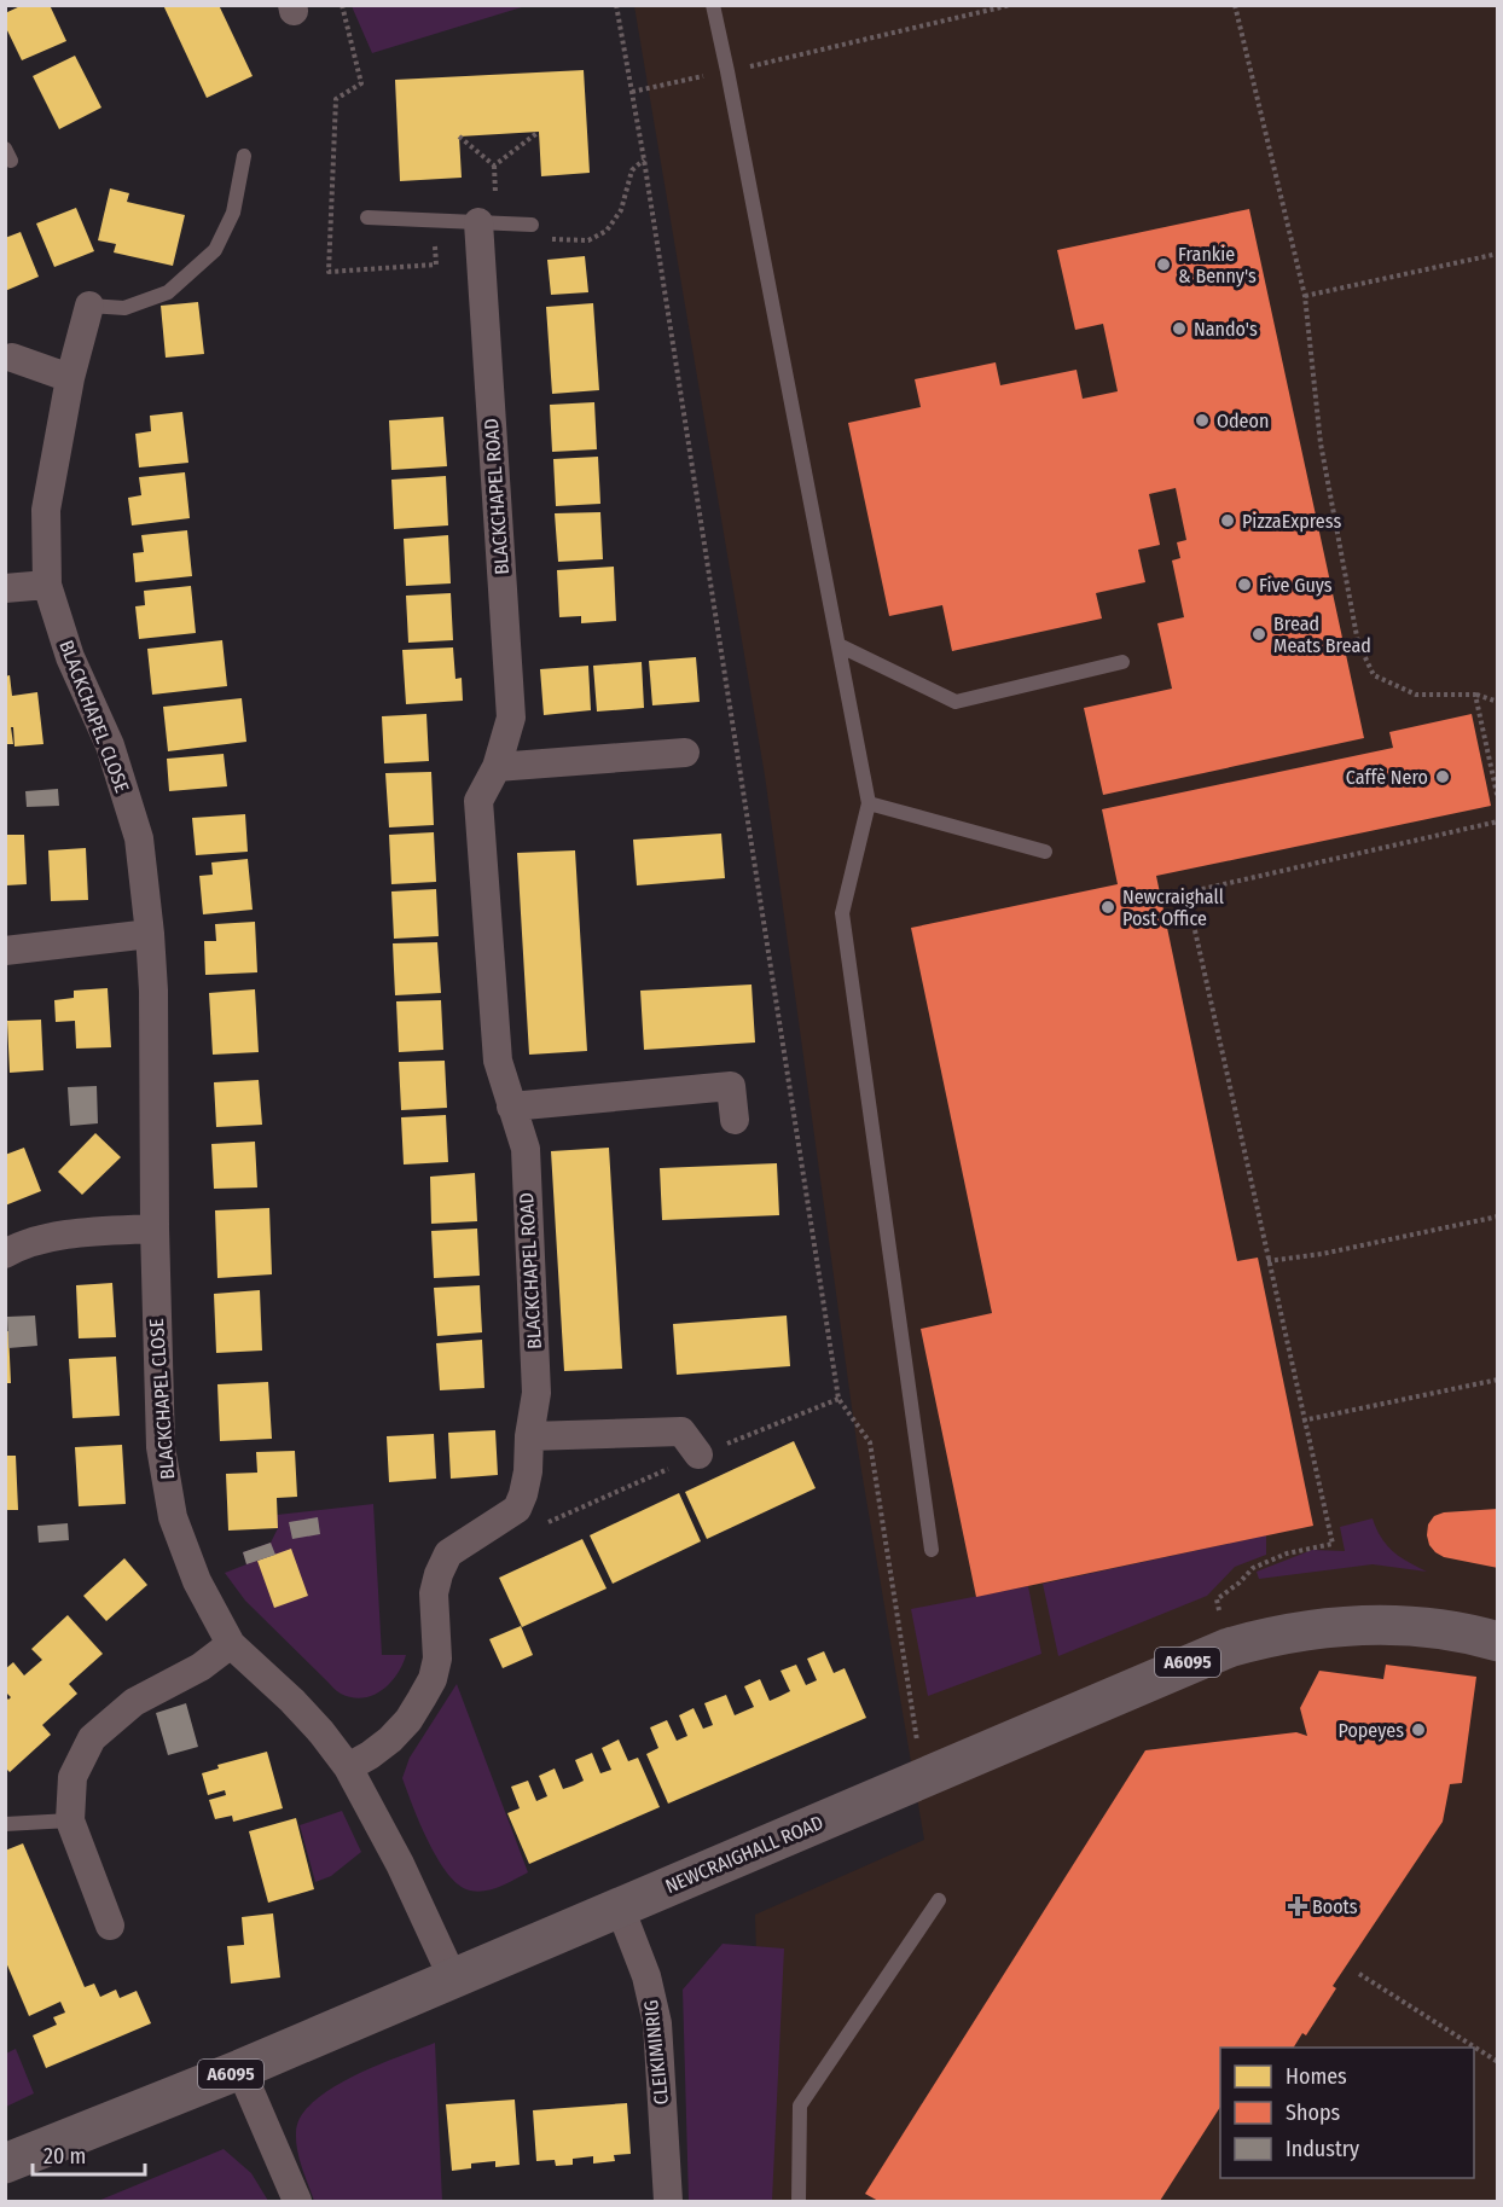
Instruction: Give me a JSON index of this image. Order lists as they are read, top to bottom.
{
  "streets": {
    "main road": ["A6095", "NEWCRAIGHALL ROAD"],
    "street": ["BLACKCHAPEL ROAD", "BLACKCHAPEL CLOSE", "CLEIKIMINRIG"]
  },
  "crossings": [
    ["BLACKCHAPEL ROAD", "BLACKCHAPEL CLOSE"],
    ["BLACKCHAPEL CLOSE", "NEWCRAIGHALL ROAD"],
    ["NEWCRAIGHALL ROAD", "CLEIKIMINRIG"]
  ],
  "places": {
    "other": [
      "Frankie & Benny's",
      "Nando's",
      "Odeon",
      "PizzaExpress",
      "Five Guys",
      "Bread Meats Bread",
      "Caffè Nero",
      "Newcraighall Post Office",
      "Popeyes"
    ],
    "health": ["Boots"]
  },
  "legend": ["Homes", "Shops", "Industry"],
  "scale_bar": "20 m"
}
